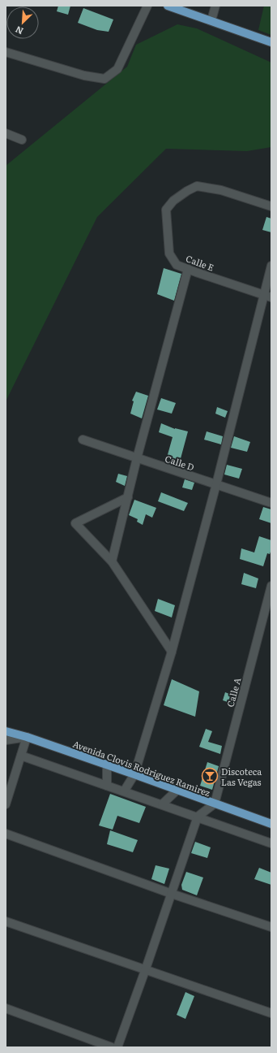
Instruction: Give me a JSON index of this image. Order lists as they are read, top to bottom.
{
  "streets": {
    "main road": ["Avenida Clovis Rodriguez Ramirez"],
    "street": ["Calle E", "Calle D", "Calle A"]
  },
  "crossings": [
    ["Calle A", "Avenida Clovis Rodriguez Ramirez"]
  ],
  "places": {
    "bar": ["Discoteca Las Vegas"]
  },
  "north": "bottom left"
}
